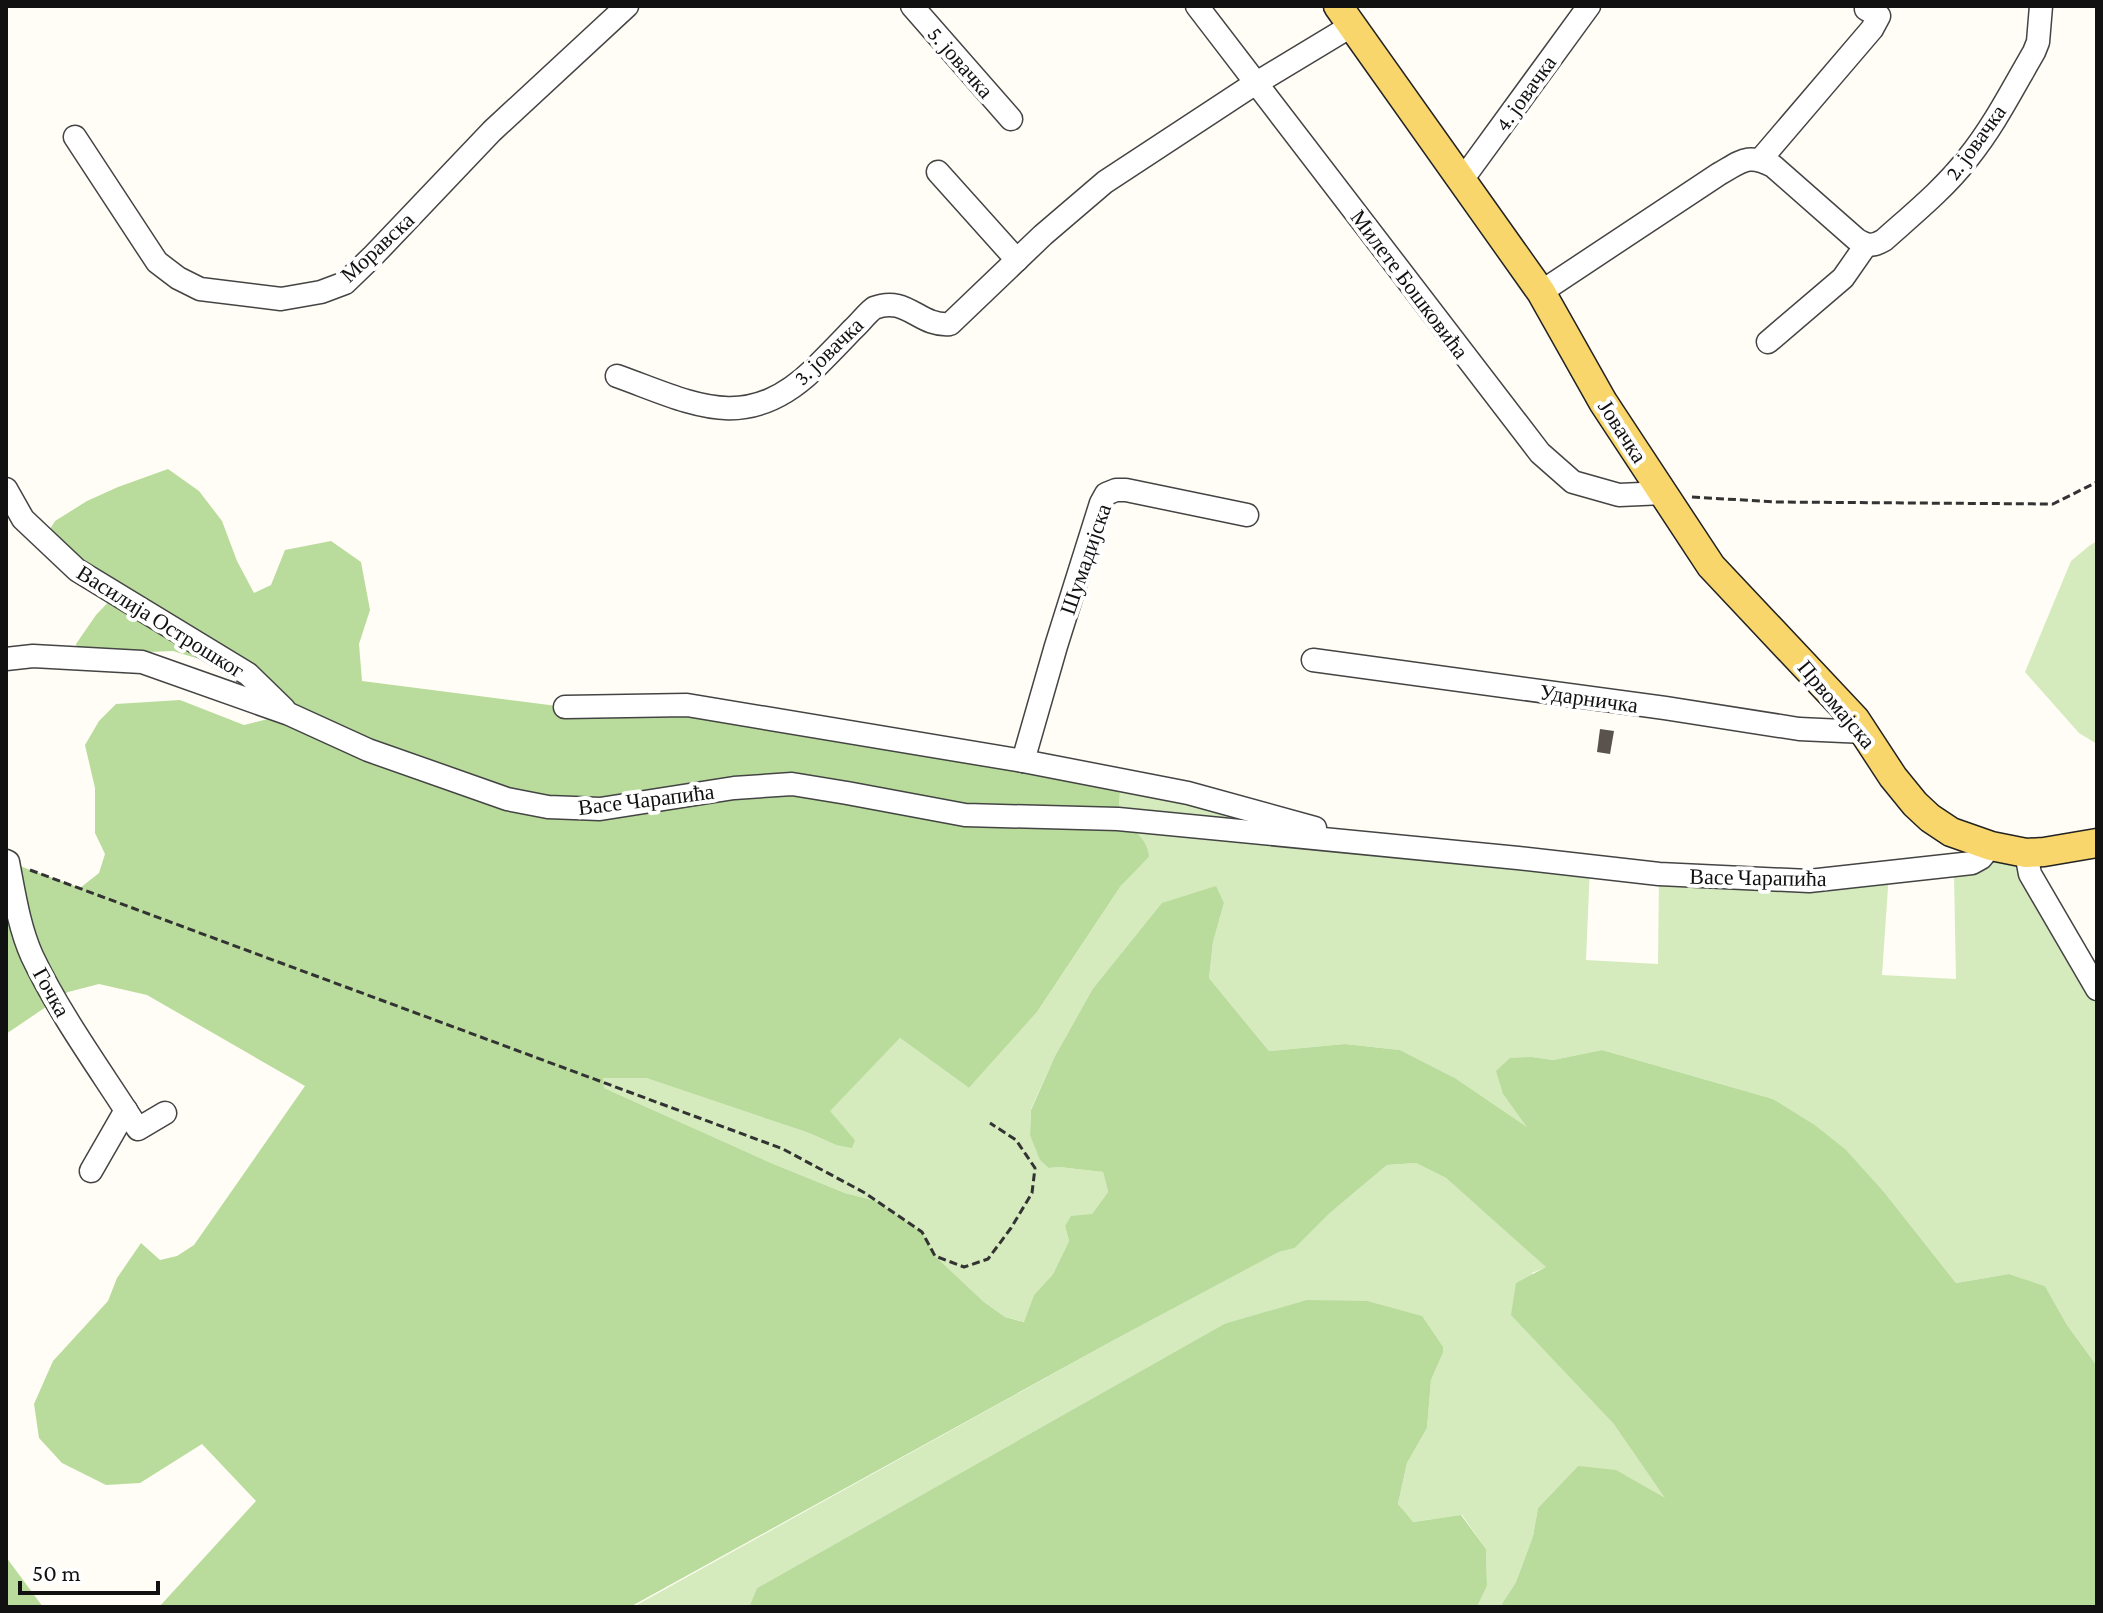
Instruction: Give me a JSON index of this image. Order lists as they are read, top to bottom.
{
  "streets": {
    "main road": ["Јовачка", "Првомајска"],
    "street": [
      "5. јовачка",
      "4. јовачка",
      "2. јовачка",
      "Моравска",
      "Милете Бошковића",
      "3. јовачка",
      "Шумадијска",
      "Василија Острошког",
      "Ударничка",
      "Васе Чарапића",
      "Гочка"
    ]
  },
  "crossings": [
    ["4. јовачка", "Јовачка"],
    ["Милете Бошковића", "3. јовачка"],
    ["Милете Бошковића", "Јовачка"],
    ["Милете Бошковића", "Првомајска"],
    ["3. јовачка", "Јовачка"],
    ["Јовачка", "Првомајска"],
    ["Василија Острошког", "Васе Чарапића"],
    ["Ударничка", "Првомајска"],
    ["Првомајска", "Васе Чарапића"]
  ],
  "scale_bar": "50 m"
}
